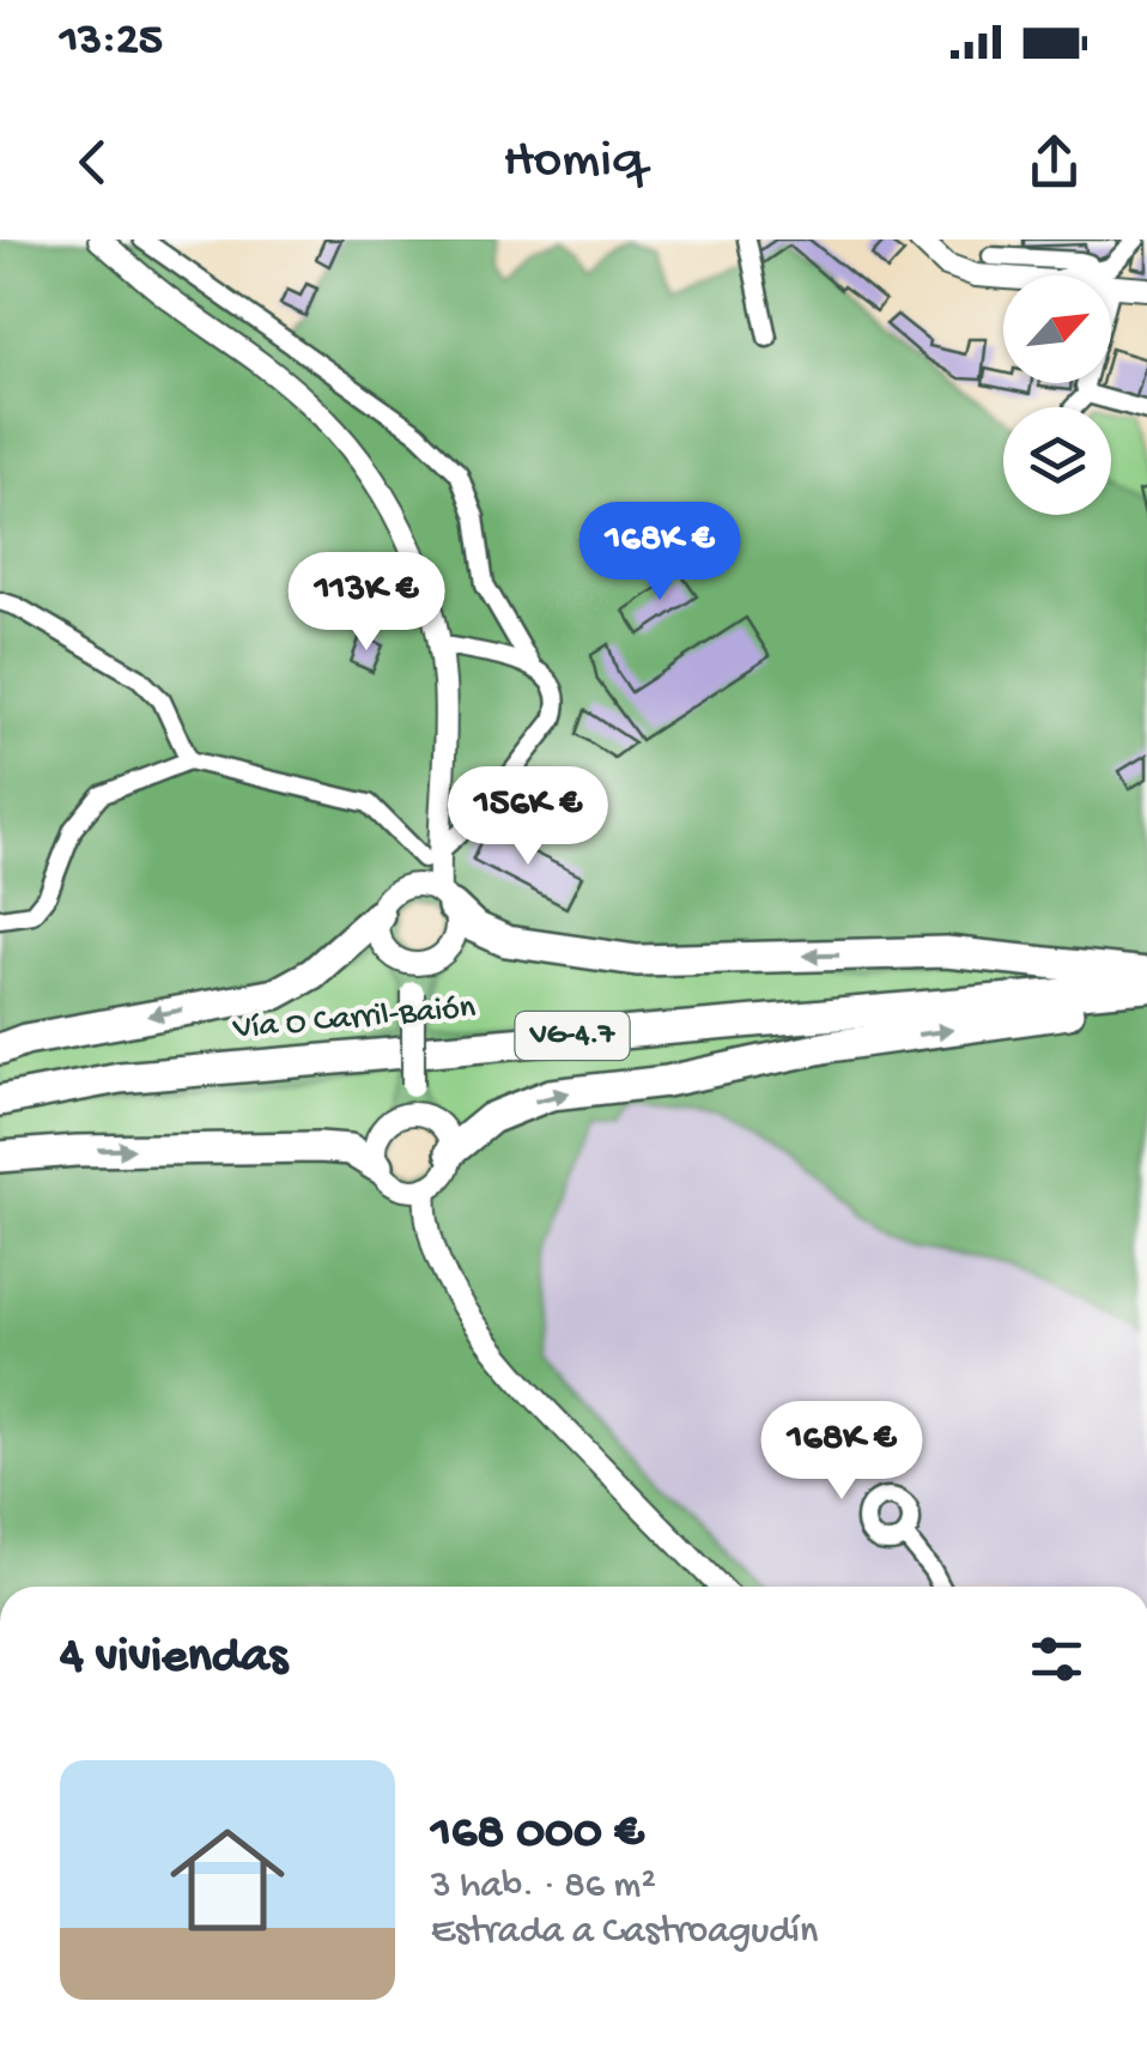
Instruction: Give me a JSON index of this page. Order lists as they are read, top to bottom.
{
  "streets": {
    "highway": ["Vía O Carril-Baión", "VG-4.7"]
  },
  "north": "top right",
  "page": {
    "status": "13:25",
    "header": "Homiq",
    "price": [
      "168K €",
      "113K €",
      "156K €",
      "168K €"
    ],
    "heading": "4 viviendas",
    "list": [
      {
        "name": "168 000 €",
        "note": "3 hab. · 86 m² · Estrada a Castroagudín"
      }
    ]
  }
}
